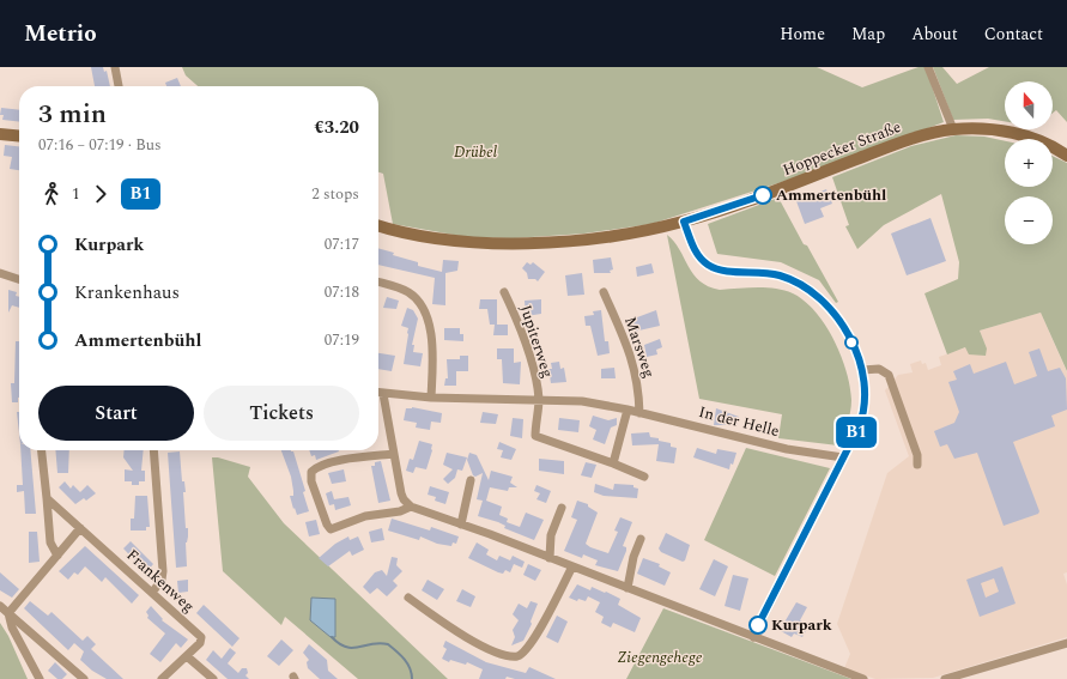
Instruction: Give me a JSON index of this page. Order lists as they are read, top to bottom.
{
  "streets": {
    "street": [
      "Hoppecker Straße",
      "Jupiterweg",
      "Marsweg",
      "In der Helle",
      "Frankenweg"
    ]
  },
  "crossings": [
    ["Jupiterweg", "In der Helle"],
    ["Marsweg", "In der Helle"]
  ],
  "parks": ["Drübel", "Ziegengehege"],
  "places": ["Ammertenbühl", "Kurpark"],
  "lines": ["bus line B1"],
  "north": "top",
  "page": {
    "header": "Metrio",
    "nav": [
      "Home",
      "Map",
      "About",
      "Contact"
    ],
    "on_map": "B1",
    "map_buttons": ["+", "−"],
    "heading": ["3 min", "07:16 – 07:19 · Bus", "€3.20"],
    "legs": ["1", "B1", "2 stops"],
    "list": [
      {
        "name": "Kurpark",
        "value": "07:17"
      },
      {
        "name": "Krankenhaus",
        "value": "07:18"
      },
      {
        "name": "Ammertenbühl",
        "value": "07:19"
      }
    ],
    "buttons": ["Start", "Tickets"]
  }
}
